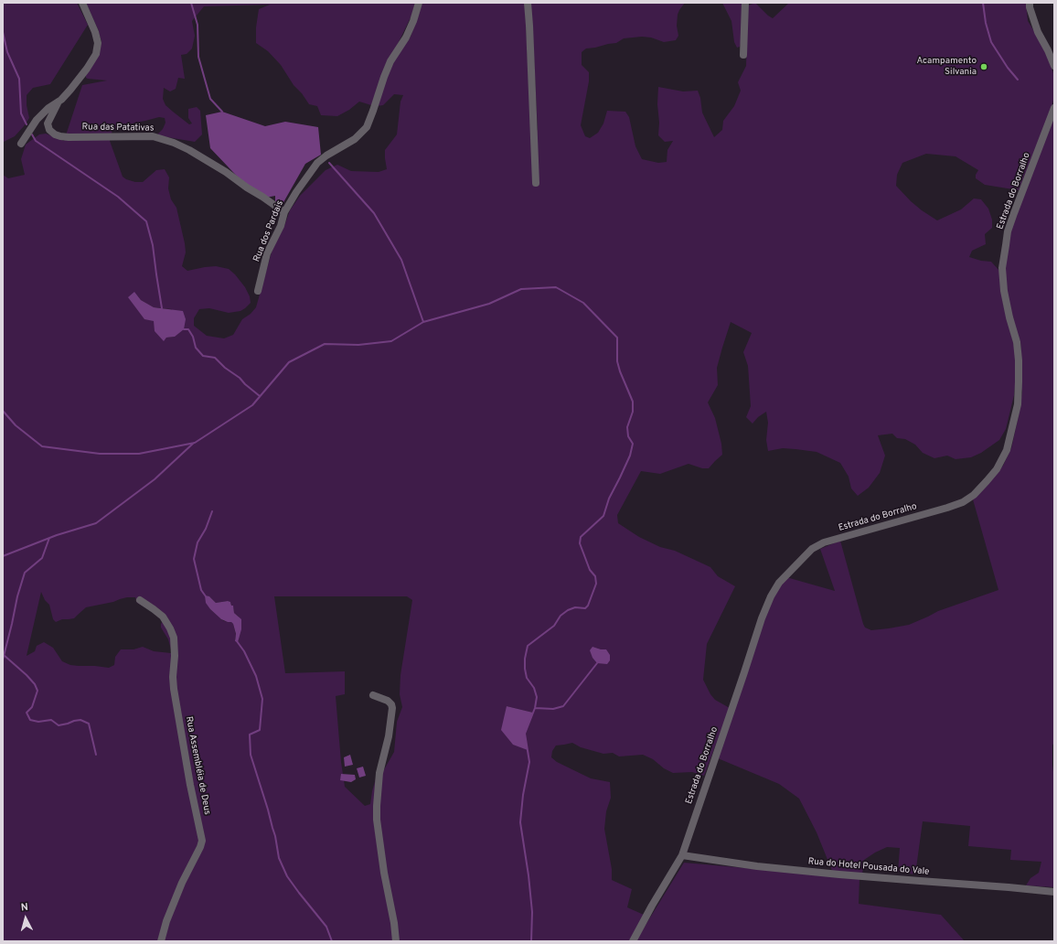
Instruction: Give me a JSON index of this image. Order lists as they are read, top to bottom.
{
  "streets": {
    "street": [
      "Rua das Patativas",
      "Estrada do Borralho",
      "Rua dos Pardais",
      "Rua Assembléia de Deus",
      "Rua do Hotel Pousada do Vale"
    ]
  },
  "crossings": [
    ["Rua das Patativas", "Rua dos Pardais"],
    ["Estrada do Borralho", "Rua do Hotel Pousada do Vale"]
  ],
  "places": ["Acampamento Silvania"],
  "north": "top"
}
